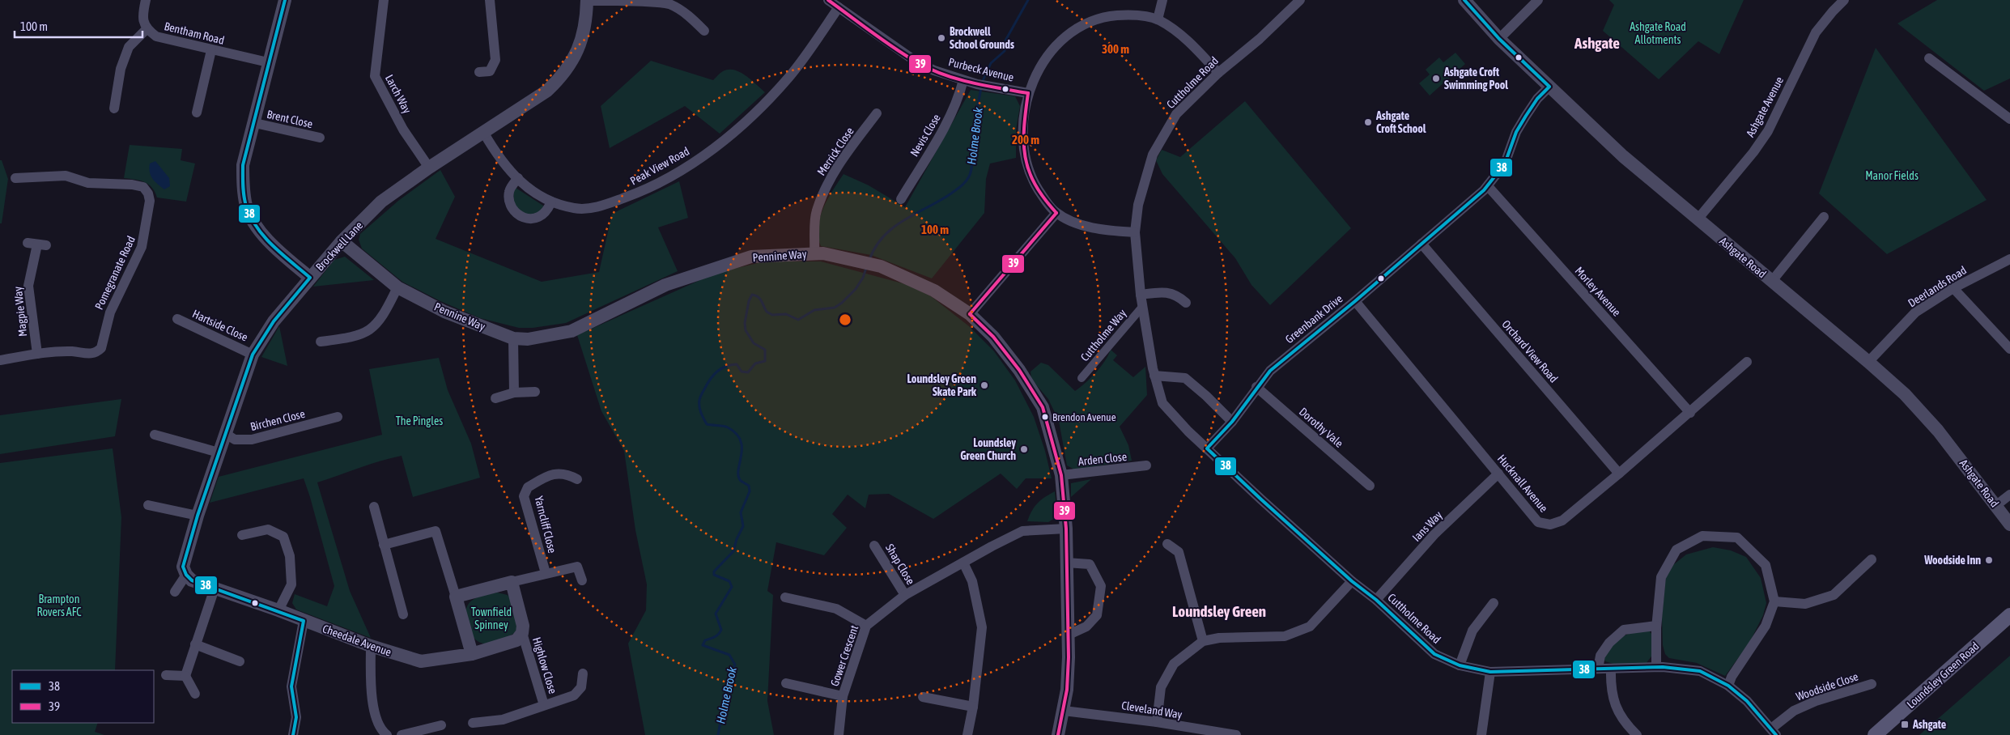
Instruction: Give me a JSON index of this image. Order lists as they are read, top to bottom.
{
  "streets": {
    "main road": ["Loundsley Green Road"],
    "street": [
      "Bentham Road",
      "Purbeck Avenue",
      "Cuttholme Road",
      "Larch Way",
      "Ashgate Avenue",
      "Brent Close",
      "Nevis Close",
      "Merrick Close",
      "Peak View Road",
      "Brockwell Lane",
      "Pennine Way",
      "Ashgate Road",
      "Pomegranate Road",
      "Deerlands Road",
      "Morley Avenue",
      "Magpie Way",
      "Greenbank Drive",
      "Hartside Close",
      "Cuttholme Way",
      "Orchard View Road",
      "Birchen Close",
      "Dorothy Vale",
      "Arden Close",
      "Hucknall Avenue",
      "Yarncliff Close",
      "Ians Way",
      "Shap Close",
      "Cheedale Avenue",
      "Gower Crescent",
      "Highlow Close",
      "Woodside Close",
      "Cleveland Way"
    ]
  },
  "crossings": [
    ["Purbeck Avenue", "Nevis Close"],
    ["Purbeck Avenue", "Peak View Road"],
    ["Cuttholme Road", "Greenbank Drive"],
    ["Cuttholme Road", "Cuttholme Way"],
    ["Cuttholme Road", "Ians Way"],
    ["Cuttholme Road", "Woodside Close"],
    ["Larch Way", "Brockwell Lane"],
    ["Ashgate Avenue", "Ashgate Road"],
    ["Merrick Close", "Pennine Way"],
    ["Peak View Road", "Brockwell Lane"],
    ["Brockwell Lane", "Pennine Way"],
    ["Brockwell Lane", "Hartside Close"],
    ["Brockwell Lane", "Birchen Close"],
    ["Brockwell Lane", "Cheedale Avenue"],
    ["Pennine Way", "Arden Close"],
    ["Pennine Way", "Gower Crescent"],
    ["Pennine Way", "Cleveland Way"],
    ["Ashgate Road", "Deerlands Road"],
    ["Ashgate Road", "Greenbank Drive"],
    ["Pomegranate Road", "Magpie Way"],
    ["Morley Avenue", "Greenbank Drive"],
    ["Morley Avenue", "Hucknall Avenue"],
    ["Greenbank Drive", "Orchard View Road"],
    ["Greenbank Drive", "Dorothy Vale"],
    ["Greenbank Drive", "Hucknall Avenue"],
    ["Orchard View Road", "Hucknall Avenue"],
    ["Hucknall Avenue", "Ians Way"],
    ["Shap Close", "Gower Crescent"],
    ["Cheedale Avenue", "Highlow Close"]
  ],
  "districts": ["Ashgate", "Loundsley Green"],
  "water": ["Holme Brook"],
  "parks": [
    "Ashgate Road Allotments",
    "Manor Fields",
    "The Pingles",
    "Brampton Rovers AFC",
    "Townfield Spinney"
  ],
  "places": {
    "other": [
      "Brockwell School Grounds",
      "Ashgate Croft Swimming Pool",
      "Ashgate Croft School",
      "Loundsley Green Skate Park",
      "Brendon Avenue",
      "Loundsley Green Church",
      "Woodside Inn"
    ],
    "transit": ["Ashgate"]
  },
  "lines": ["transit line 38", "transit line 39"],
  "legend": ["38", "39"],
  "scale_bar": "100 m",
  "rings": ["300 m", "200 m", "100 m"]
}
